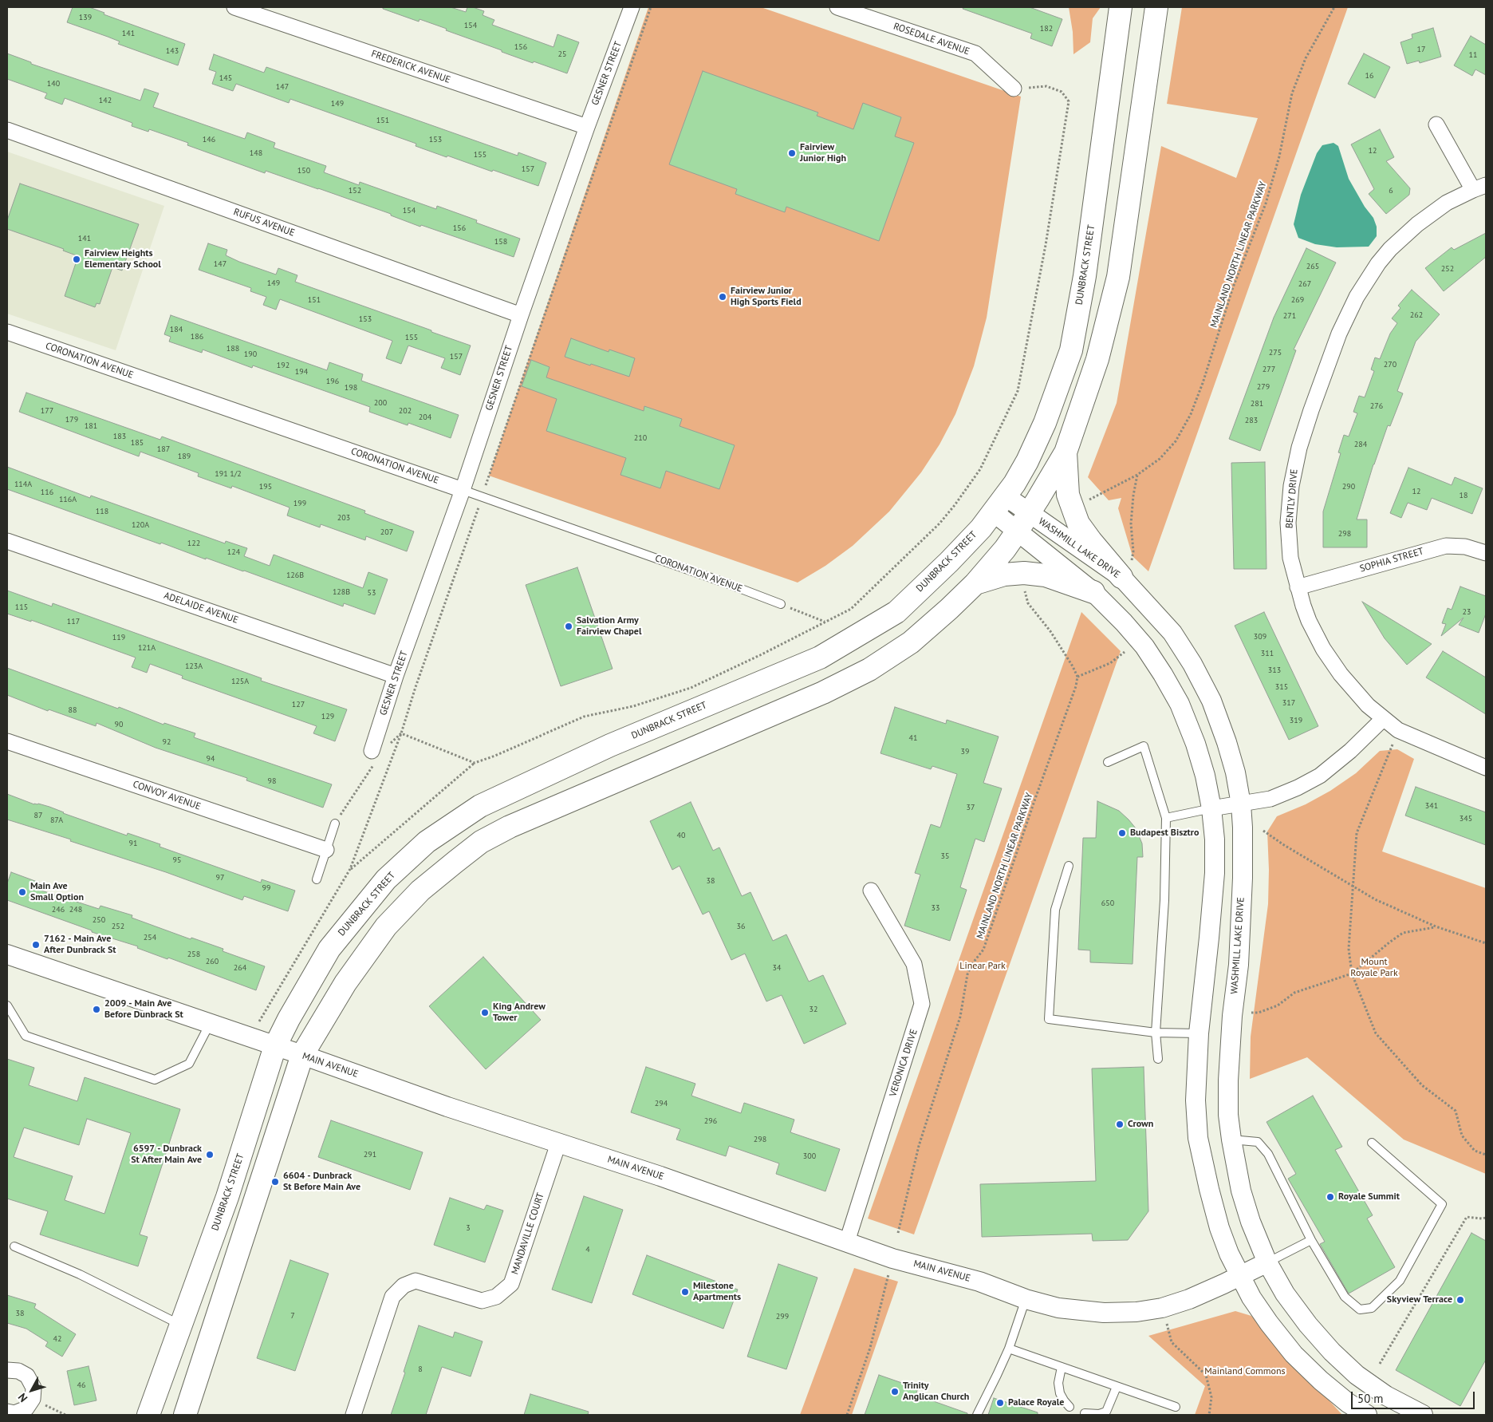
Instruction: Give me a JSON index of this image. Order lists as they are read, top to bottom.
{
  "streets": {
    "main road": ["DUNBRACK STREET"],
    "street": [
      "ROSEDALE AVENUE",
      "FREDERICK AVENUE",
      "GESNER STREET",
      "RUFUS AVENUE",
      "CORONATION AVENUE",
      "BENTLY DRIVE",
      "WASHMILL LAKE DRIVE",
      "SOPHIA STREET",
      "ADELAIDE AVENUE",
      "CONVOY AVENUE",
      "VERONICA DRIVE",
      "MAIN AVENUE",
      "MANDAVILLE COURT"
    ],
    "path": ["MAINLAND NORTH LINEAR PARKWAY"]
  },
  "crossings": [
    ["FREDERICK AVENUE", "GESNER STREET"],
    ["GESNER STREET", "RUFUS AVENUE"],
    ["GESNER STREET", "CORONATION AVENUE"],
    ["GESNER STREET", "ADELAIDE AVENUE"],
    ["DUNBRACK STREET", "WASHMILL LAKE DRIVE"],
    ["DUNBRACK STREET", "MAIN AVENUE"],
    ["BENTLY DRIVE", "SOPHIA STREET"],
    ["WASHMILL LAKE DRIVE", "MAIN AVENUE"],
    ["VERONICA DRIVE", "MAIN AVENUE"],
    ["MAIN AVENUE", "MANDAVILLE COURT"]
  ],
  "parks": ["Mount Royale Park", "Linear Park", "Mainland Commons"],
  "places": [
    "Fairview Junior High",
    "Fairview Heights Elementary School",
    "Fairview Junior High Sports Field",
    "Salvation Army Fairview Chapel",
    "Budapest Bisztro",
    "Main Ave Small Option",
    "7162 - Main Ave After Dunbrack St",
    "2009 - Main Ave Before Dunbrack St",
    "King Andrew Tower",
    "Crown",
    "6597 - Dunbrack St After Main Ave",
    "6604 - Dunbrack St Before Main Ave",
    "Royale Summit",
    "Milestone Apartments",
    "Skyview Terrace",
    "Trinity Anglican Church",
    "Palace Royale"
  ],
  "house_numbers": [
    "139",
    "154",
    "182",
    "141",
    "156",
    "17",
    "143",
    "25",
    "11",
    "16",
    "145",
    "140",
    "147",
    "142",
    "149",
    "151",
    "146",
    "153",
    "12",
    "148",
    "155",
    "157",
    "150",
    "152",
    "6",
    "154",
    "156",
    "141",
    "158",
    "147",
    "265",
    "252",
    "149",
    "267",
    "151",
    "269",
    "262",
    "271",
    "153",
    "184",
    "186",
    "155",
    "188",
    "275",
    "190",
    "157",
    "270",
    "192",
    "277",
    "194",
    "196",
    "279",
    "198",
    "200",
    "281",
    "276",
    "177",
    "202",
    "204",
    "179",
    "283",
    "181",
    "183",
    "210",
    "185",
    "284",
    "187",
    "189",
    "191 1/2",
    "114A",
    "195",
    "290",
    "12",
    "116",
    "18",
    "116A",
    "199",
    "118",
    "203",
    "120A",
    "207",
    "298",
    "122",
    "124",
    "126B",
    "128B",
    "53",
    "115",
    "23",
    "117",
    "309",
    "119",
    "121A",
    "311",
    "123A",
    "313",
    "125A",
    "315",
    "317",
    "127",
    "88",
    "129",
    "319",
    "90",
    "41",
    "92",
    "39",
    "94",
    "98",
    "341",
    "37",
    "87",
    "345",
    "87A",
    "40",
    "91",
    "35",
    "95",
    "97",
    "38",
    "99",
    "650",
    "33",
    "246",
    "248",
    "250",
    "252",
    "36",
    "254",
    "258",
    "260",
    "264",
    "34",
    "32",
    "294",
    "296",
    "298",
    "291",
    "300",
    "3",
    "4",
    "38",
    "7",
    "299",
    "42",
    "8",
    "46"
  ],
  "scale_bar": "50 m",
  "north": "bottom left"
}
